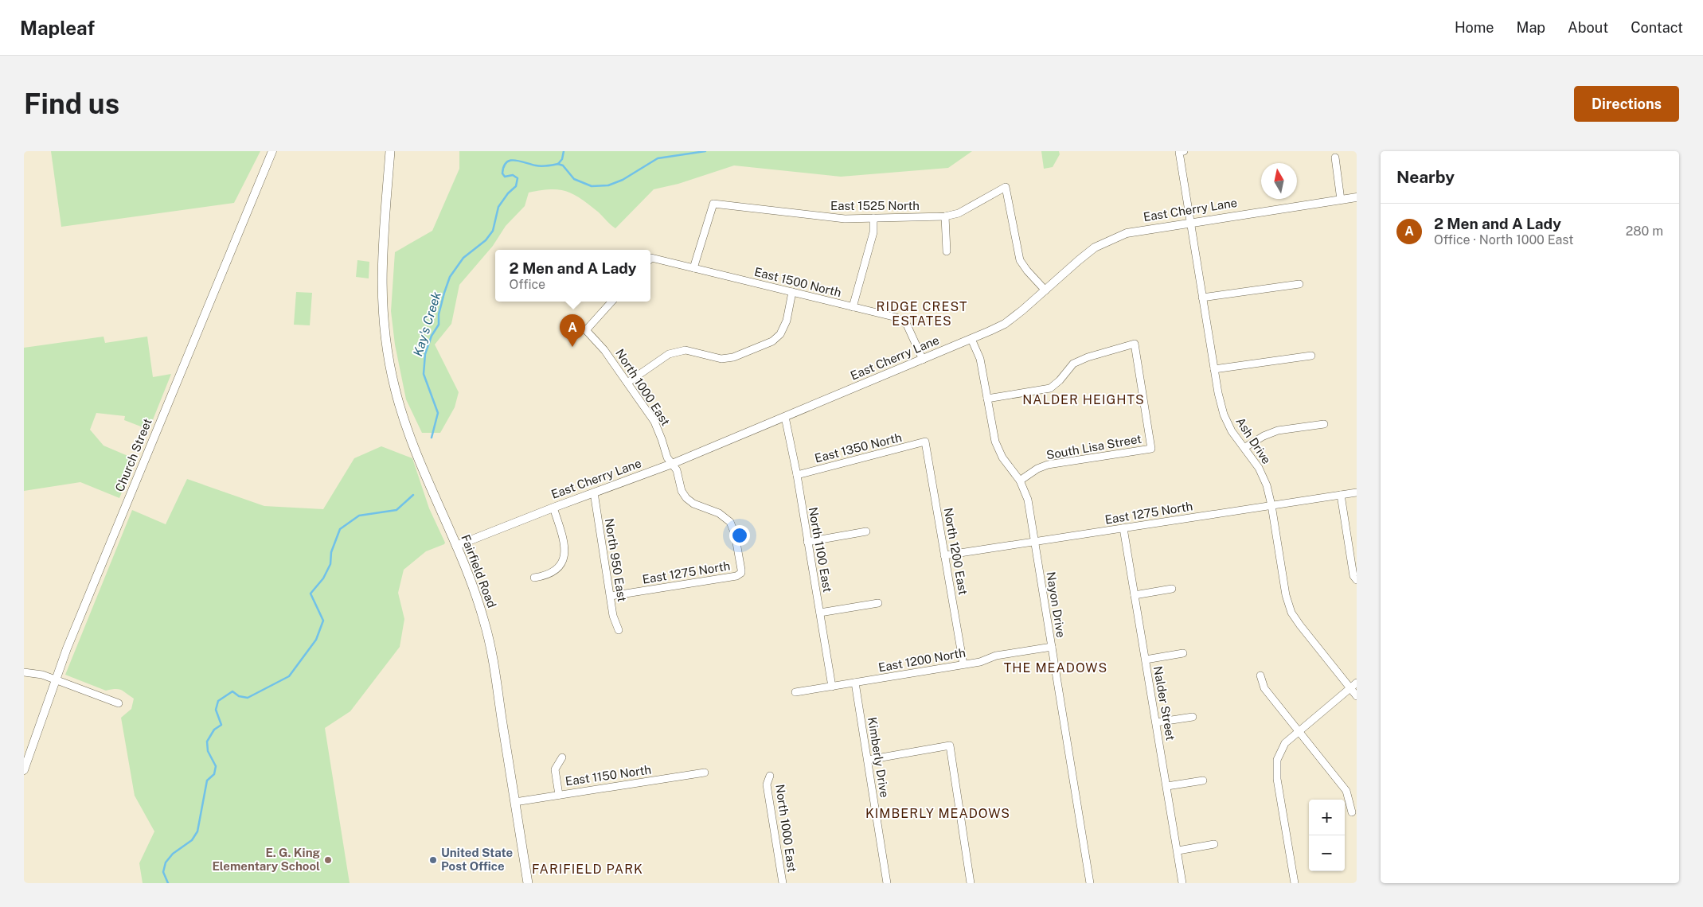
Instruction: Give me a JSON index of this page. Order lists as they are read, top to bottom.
{
  "streets": {
    "main road": ["Fairfield Road"],
    "street": [
      "East 1525 North",
      "East Cherry Lane",
      "East 1500 North",
      "North 1000 East",
      "Ash Drive",
      "South Lisa Street",
      "East 1350 North",
      "Church Street",
      "East 1275 North",
      "North 1100 East",
      "North 1200 East",
      "North 950 East",
      "Nayon Drive",
      "East 1200 North",
      "Nalder Street",
      "Kimberly Drive",
      "East 1150 North"
    ]
  },
  "crossings": [
    ["East 1525 North", "East Cherry Lane"],
    ["East 1525 North", "East 1500 North"],
    ["East Cherry Lane", "East 1500 North"],
    ["East Cherry Lane", "North 1000 East"],
    ["East Cherry Lane", "Ash Drive"],
    ["East Cherry Lane", "North 1100 East"],
    ["East Cherry Lane", "North 950 East"],
    ["East Cherry Lane", "Fairfield Road"],
    ["East Cherry Lane", "Nayon Drive"],
    ["North 1000 East", "East 1275 North"],
    ["Ash Drive", "East 1275 North"],
    ["South Lisa Street", "Nayon Drive"],
    ["East 1350 North", "North 1100 East"],
    ["East 1350 North", "North 1200 East"],
    ["East 1275 North", "North 1200 East"],
    ["East 1275 North", "North 950 East"],
    ["East 1275 North", "Nayon Drive"],
    ["East 1275 North", "Nalder Street"],
    ["North 1100 East", "East 1200 North"],
    ["North 1200 East", "East 1200 North"],
    ["Fairfield Road", "East 1150 North"],
    ["Nayon Drive", "East 1200 North"],
    ["East 1200 North", "Kimberly Drive"]
  ],
  "districts": [
    "RIDGE CREST ESTATES",
    "NALDER HEIGHTS",
    "THE MEADOWS",
    "KIMBERLY MEADOWS",
    "FARIFIELD PARK"
  ],
  "water": ["Kay's Creek"],
  "places": ["E. G. King Elementary School", "United State Post Office"],
  "north": "top",
  "page": {
    "header": "Mapleaf",
    "nav": [
      "Home",
      "Map",
      "About",
      "Contact"
    ],
    "buttons": "Directions",
    "title": "Find us",
    "heading": "Nearby",
    "list": [
      {
        "mark": "A",
        "name": "2 Men and A Lady",
        "note": "Office · North 1000 East",
        "value": "280 m"
      }
    ],
    "popup": ["2 Men and A Lady", "Office"],
    "pins": "A",
    "map_buttons": ["+", "−"]
  }
}
